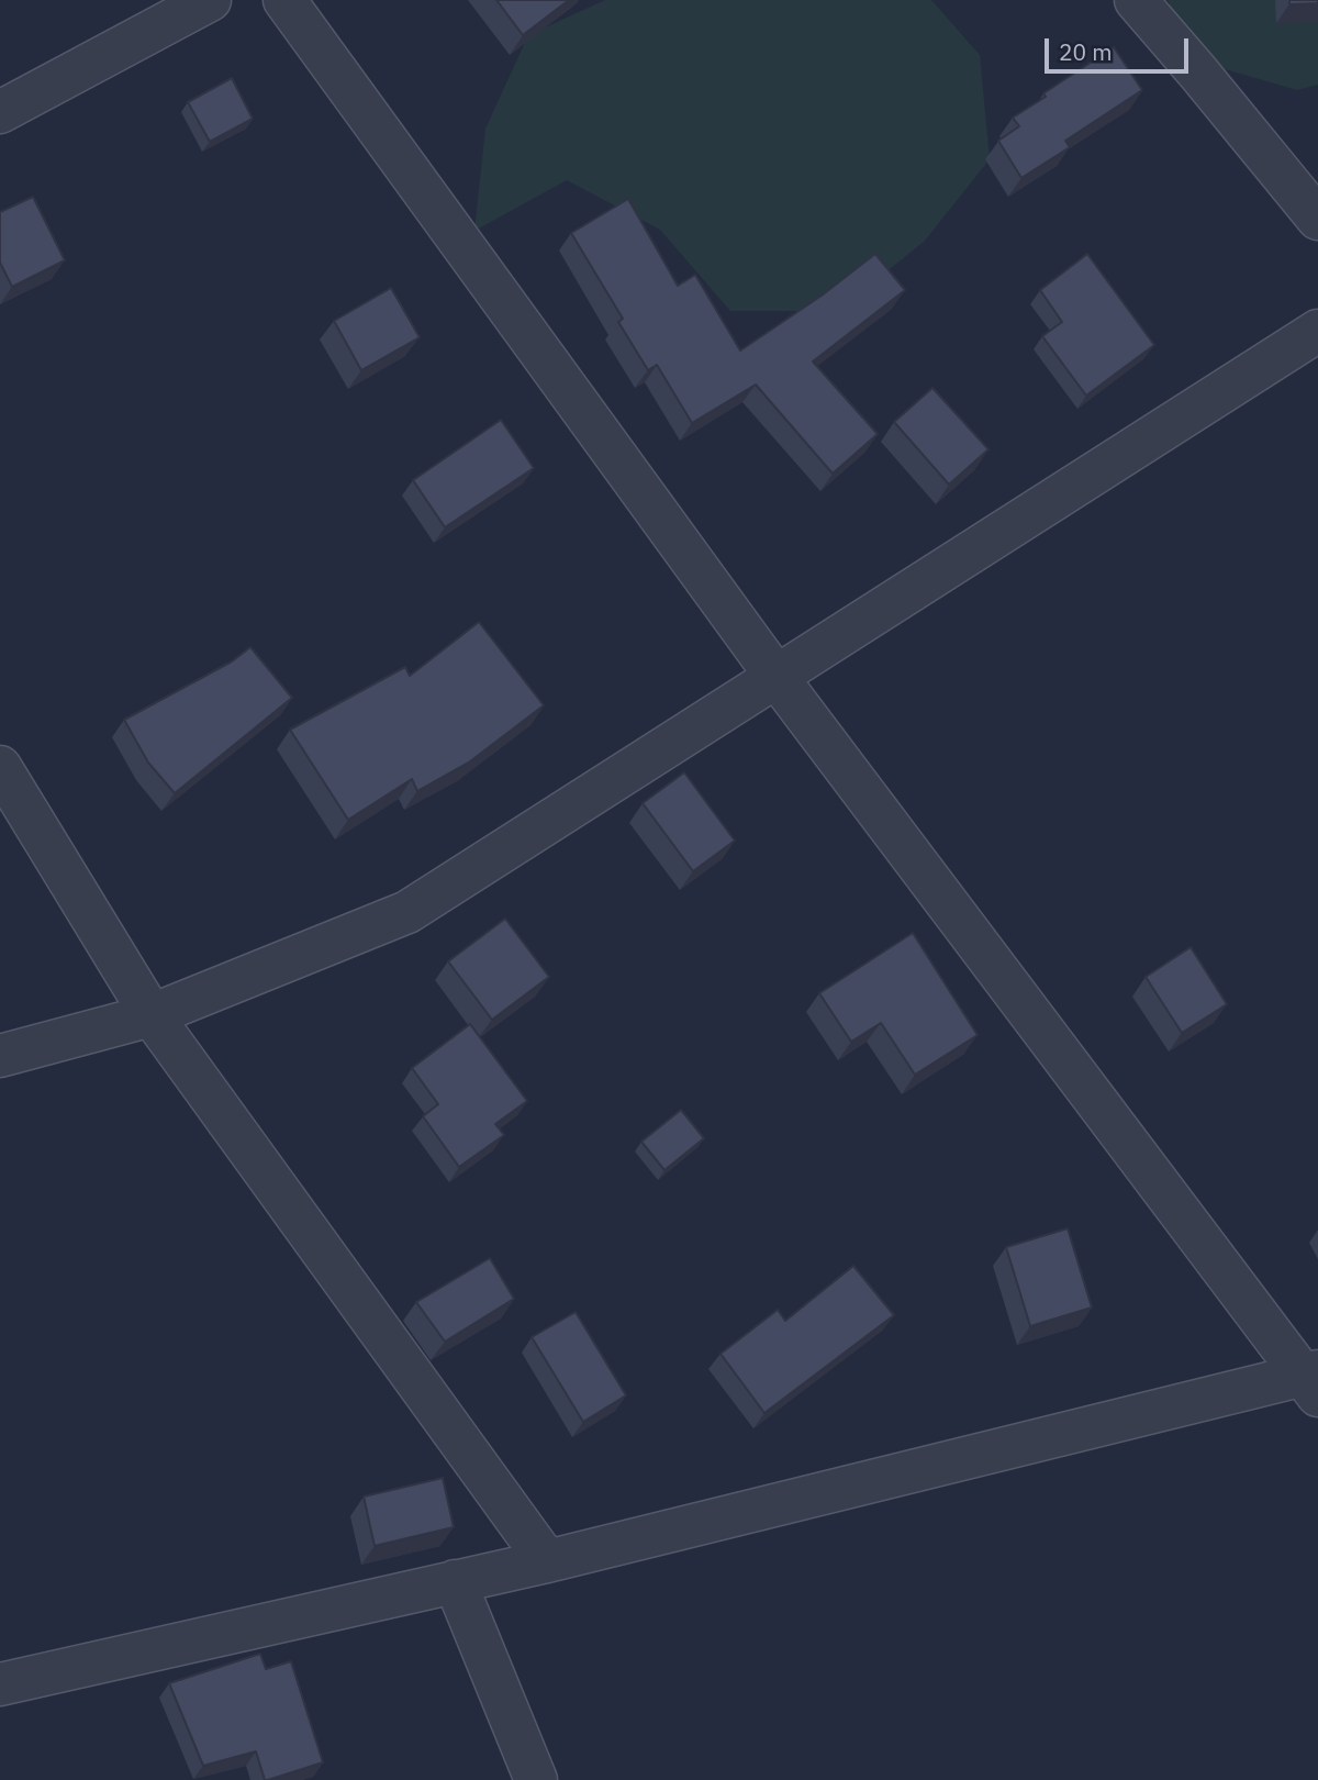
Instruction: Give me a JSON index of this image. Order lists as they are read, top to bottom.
{
  "scale_bar": "20 m"
}
